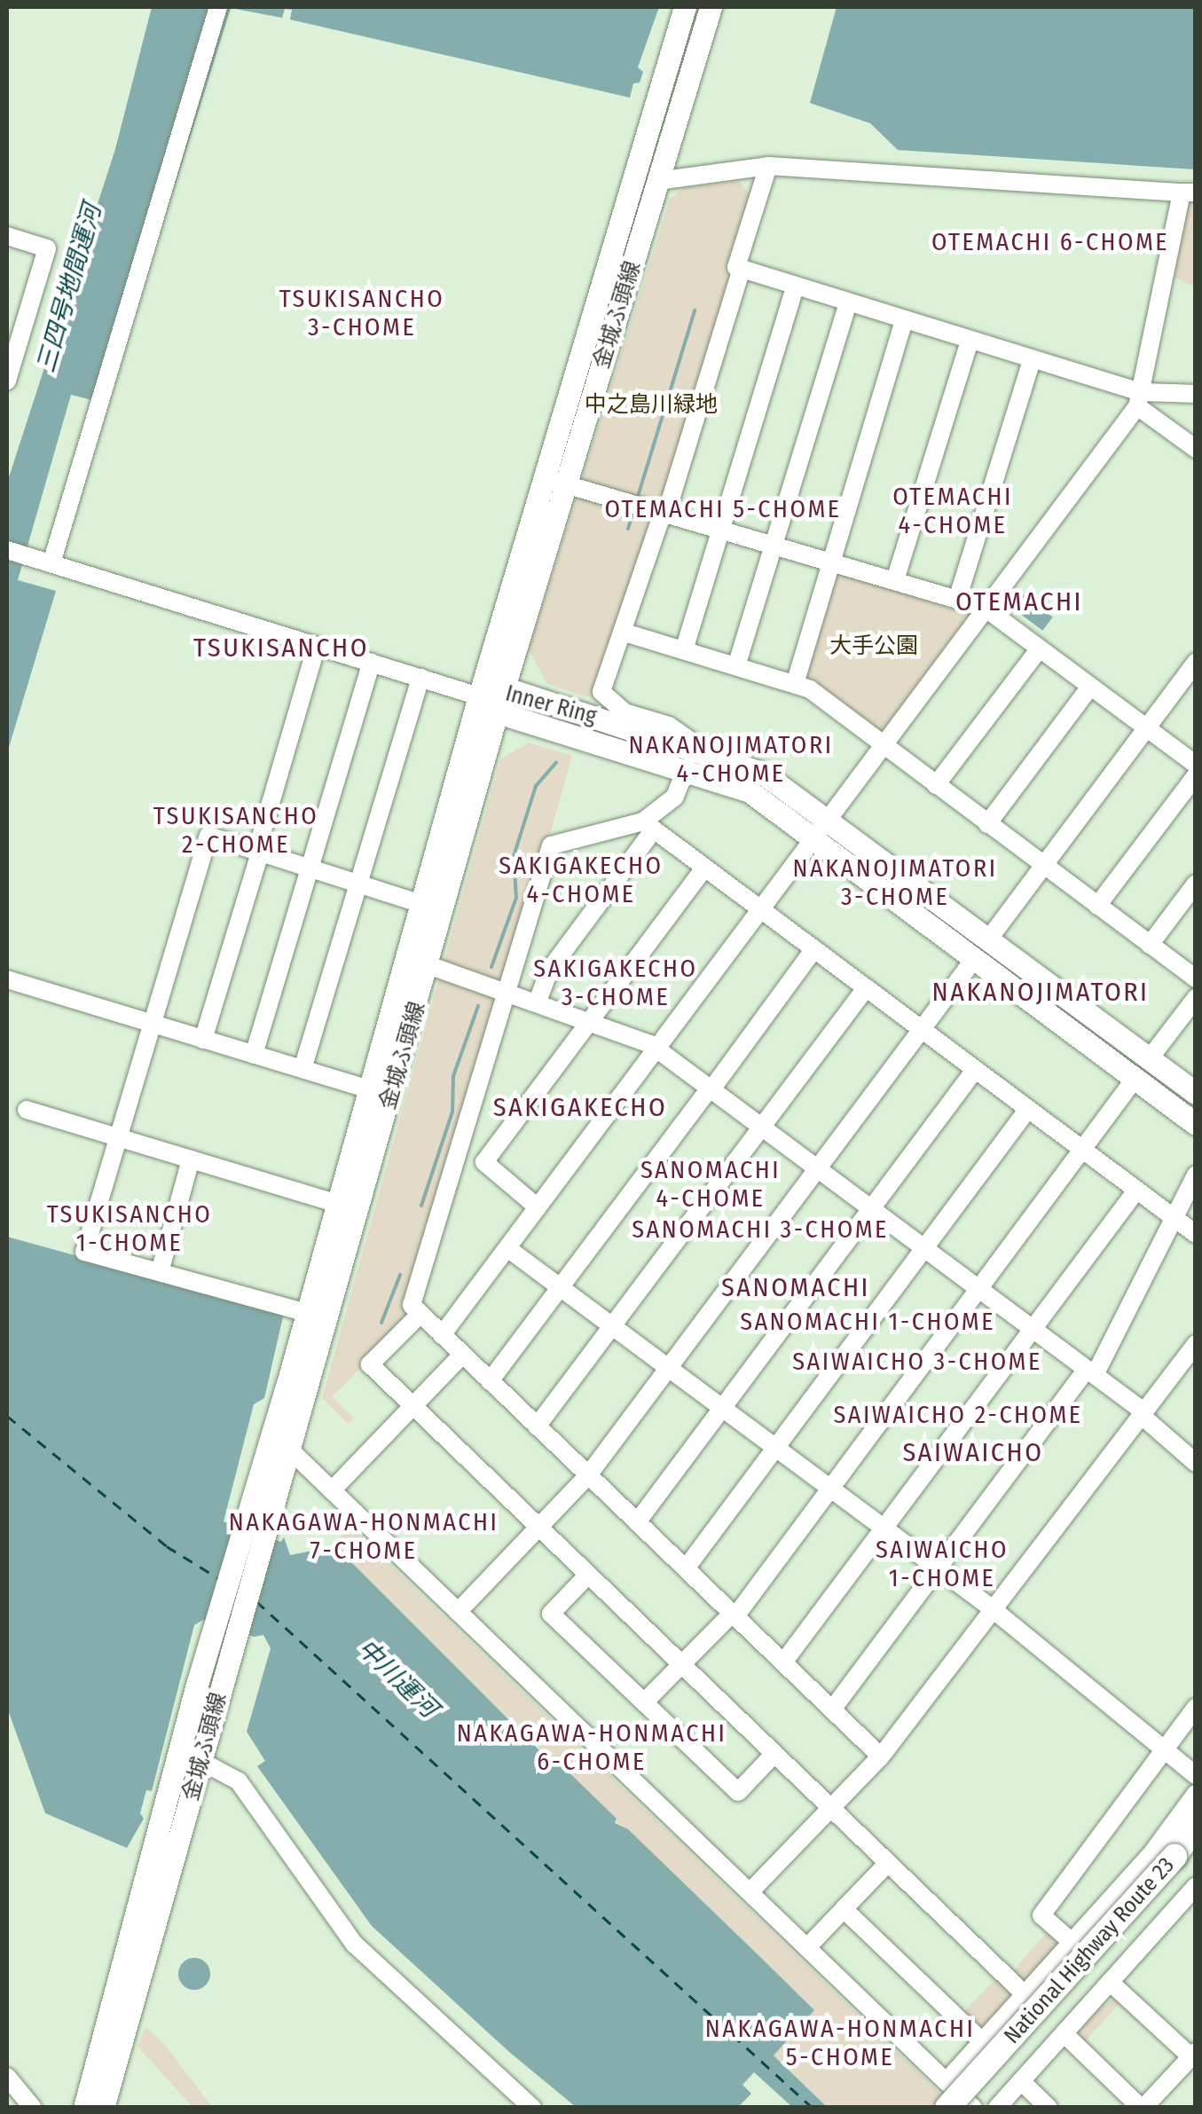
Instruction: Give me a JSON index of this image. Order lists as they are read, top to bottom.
{
  "streets": {
    "highway": ["National Highway Route 23"],
    "main road": ["金城ふ頭線", "Inner Ring"]
  },
  "crossings": [
    ["金城ふ頭線", "Inner Ring"]
  ],
  "districts": [
    "OTEMACHI 6-CHOME",
    "TSUKISANCHO 3-CHOME",
    "OTEMACHI 4-CHOME",
    "OTEMACHI 5-CHOME",
    "OTEMACHI",
    "TSUKISANCHO",
    "NAKANOJIMATORI 4-CHOME",
    "TSUKISANCHO 2-CHOME",
    "SAKIGAKECHO 4-CHOME",
    "NAKANOJIMATORI 3-CHOME",
    "SAKIGAKECHO 3-CHOME",
    "NAKANOJIMATORI",
    "SAKIGAKECHO",
    "SANOMACHI 4-CHOME",
    "TSUKISANCHO 1-CHOME",
    "SANOMACHI 3-CHOME",
    "SANOMACHI",
    "SANOMACHI 1-CHOME",
    "SAIWAICHO 3-CHOME",
    "SAIWAICHO 2-CHOME",
    "SAIWAICHO",
    "NAKAGAWA-HONMACHI 7-CHOME",
    "SAIWAICHO 1-CHOME",
    "NAKAGAWA-HONMACHI 6-CHOME",
    "NAKAGAWA-HONMACHI 5-CHOME"
  ],
  "water": ["三四号地間運河", "中川運河"],
  "parks": ["中之島川緑地", "大手公園"]
}
